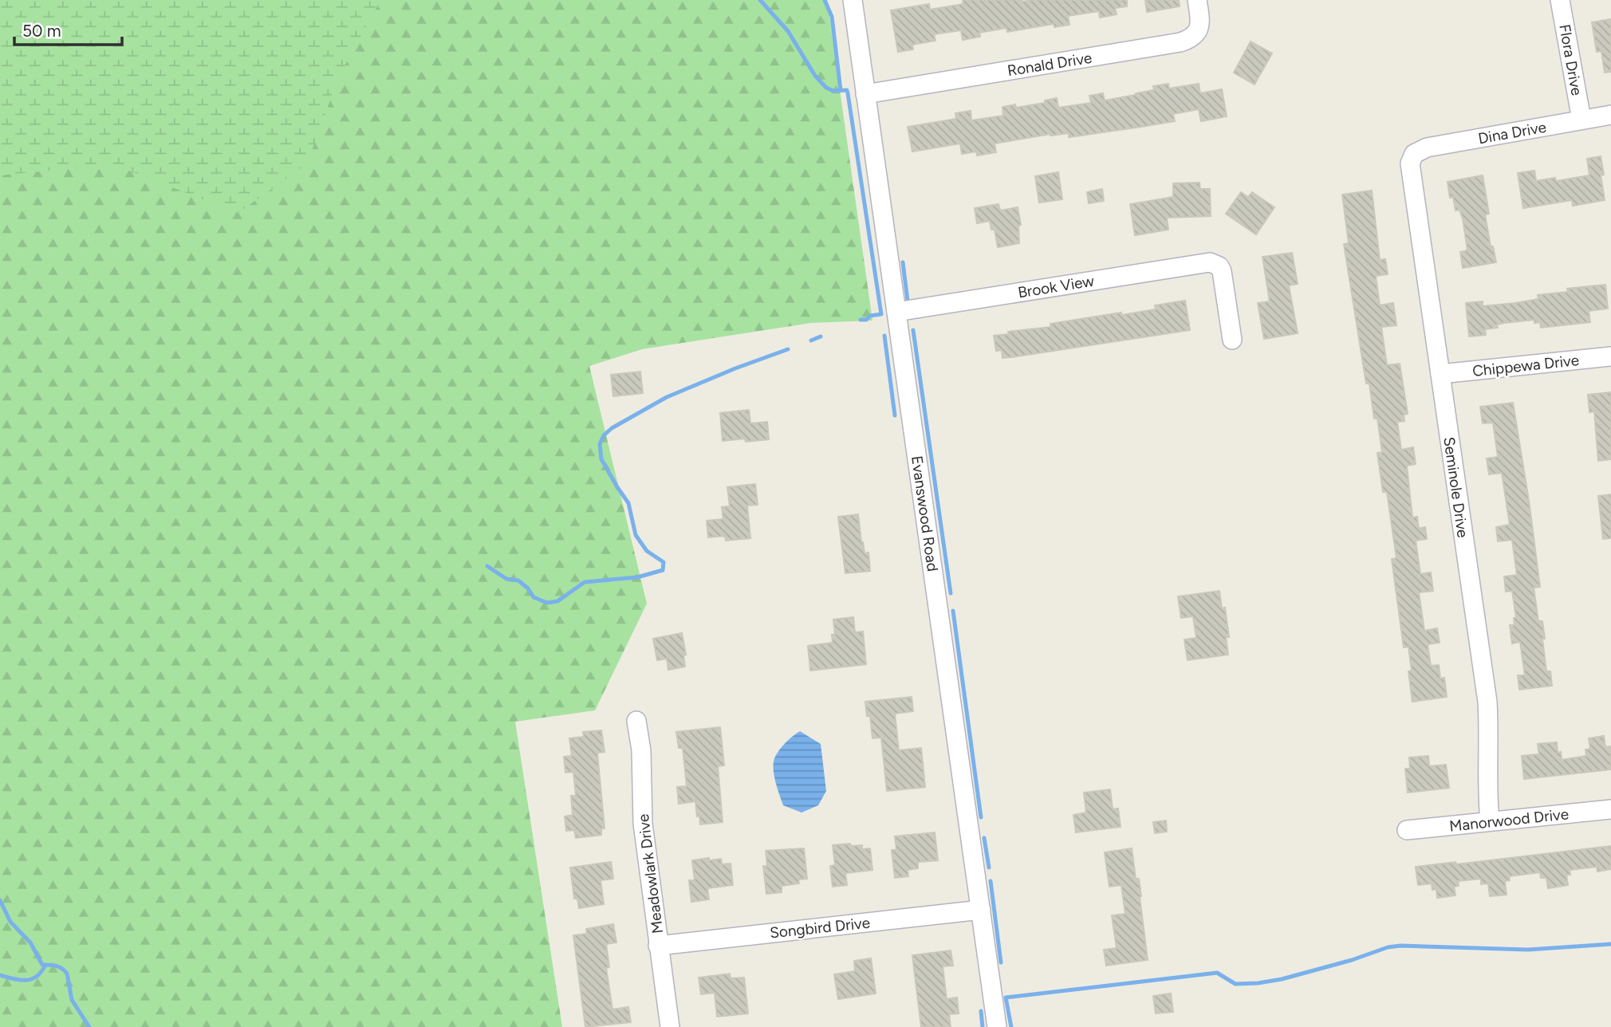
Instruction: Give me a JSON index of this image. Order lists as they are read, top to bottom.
{
  "streets": {
    "street": [
      "Flora Drive",
      "Ronald Drive",
      "Dina Drive",
      "Brook View",
      "Chippewa Drive",
      "Seminole Drive",
      "Evanswood Road",
      "Manorwood Drive",
      "Meadowlark Drive",
      "Songbird Drive"
    ]
  },
  "crossings": [
    ["Flora Drive", "Dina Drive"],
    ["Ronald Drive", "Evanswood Road"],
    ["Dina Drive", "Seminole Drive"],
    ["Brook View", "Evanswood Road"],
    ["Chippewa Drive", "Seminole Drive"],
    ["Seminole Drive", "Manorwood Drive"],
    ["Evanswood Road", "Songbird Drive"],
    ["Meadowlark Drive", "Songbird Drive"]
  ],
  "scale_bar": "50 m"
}
